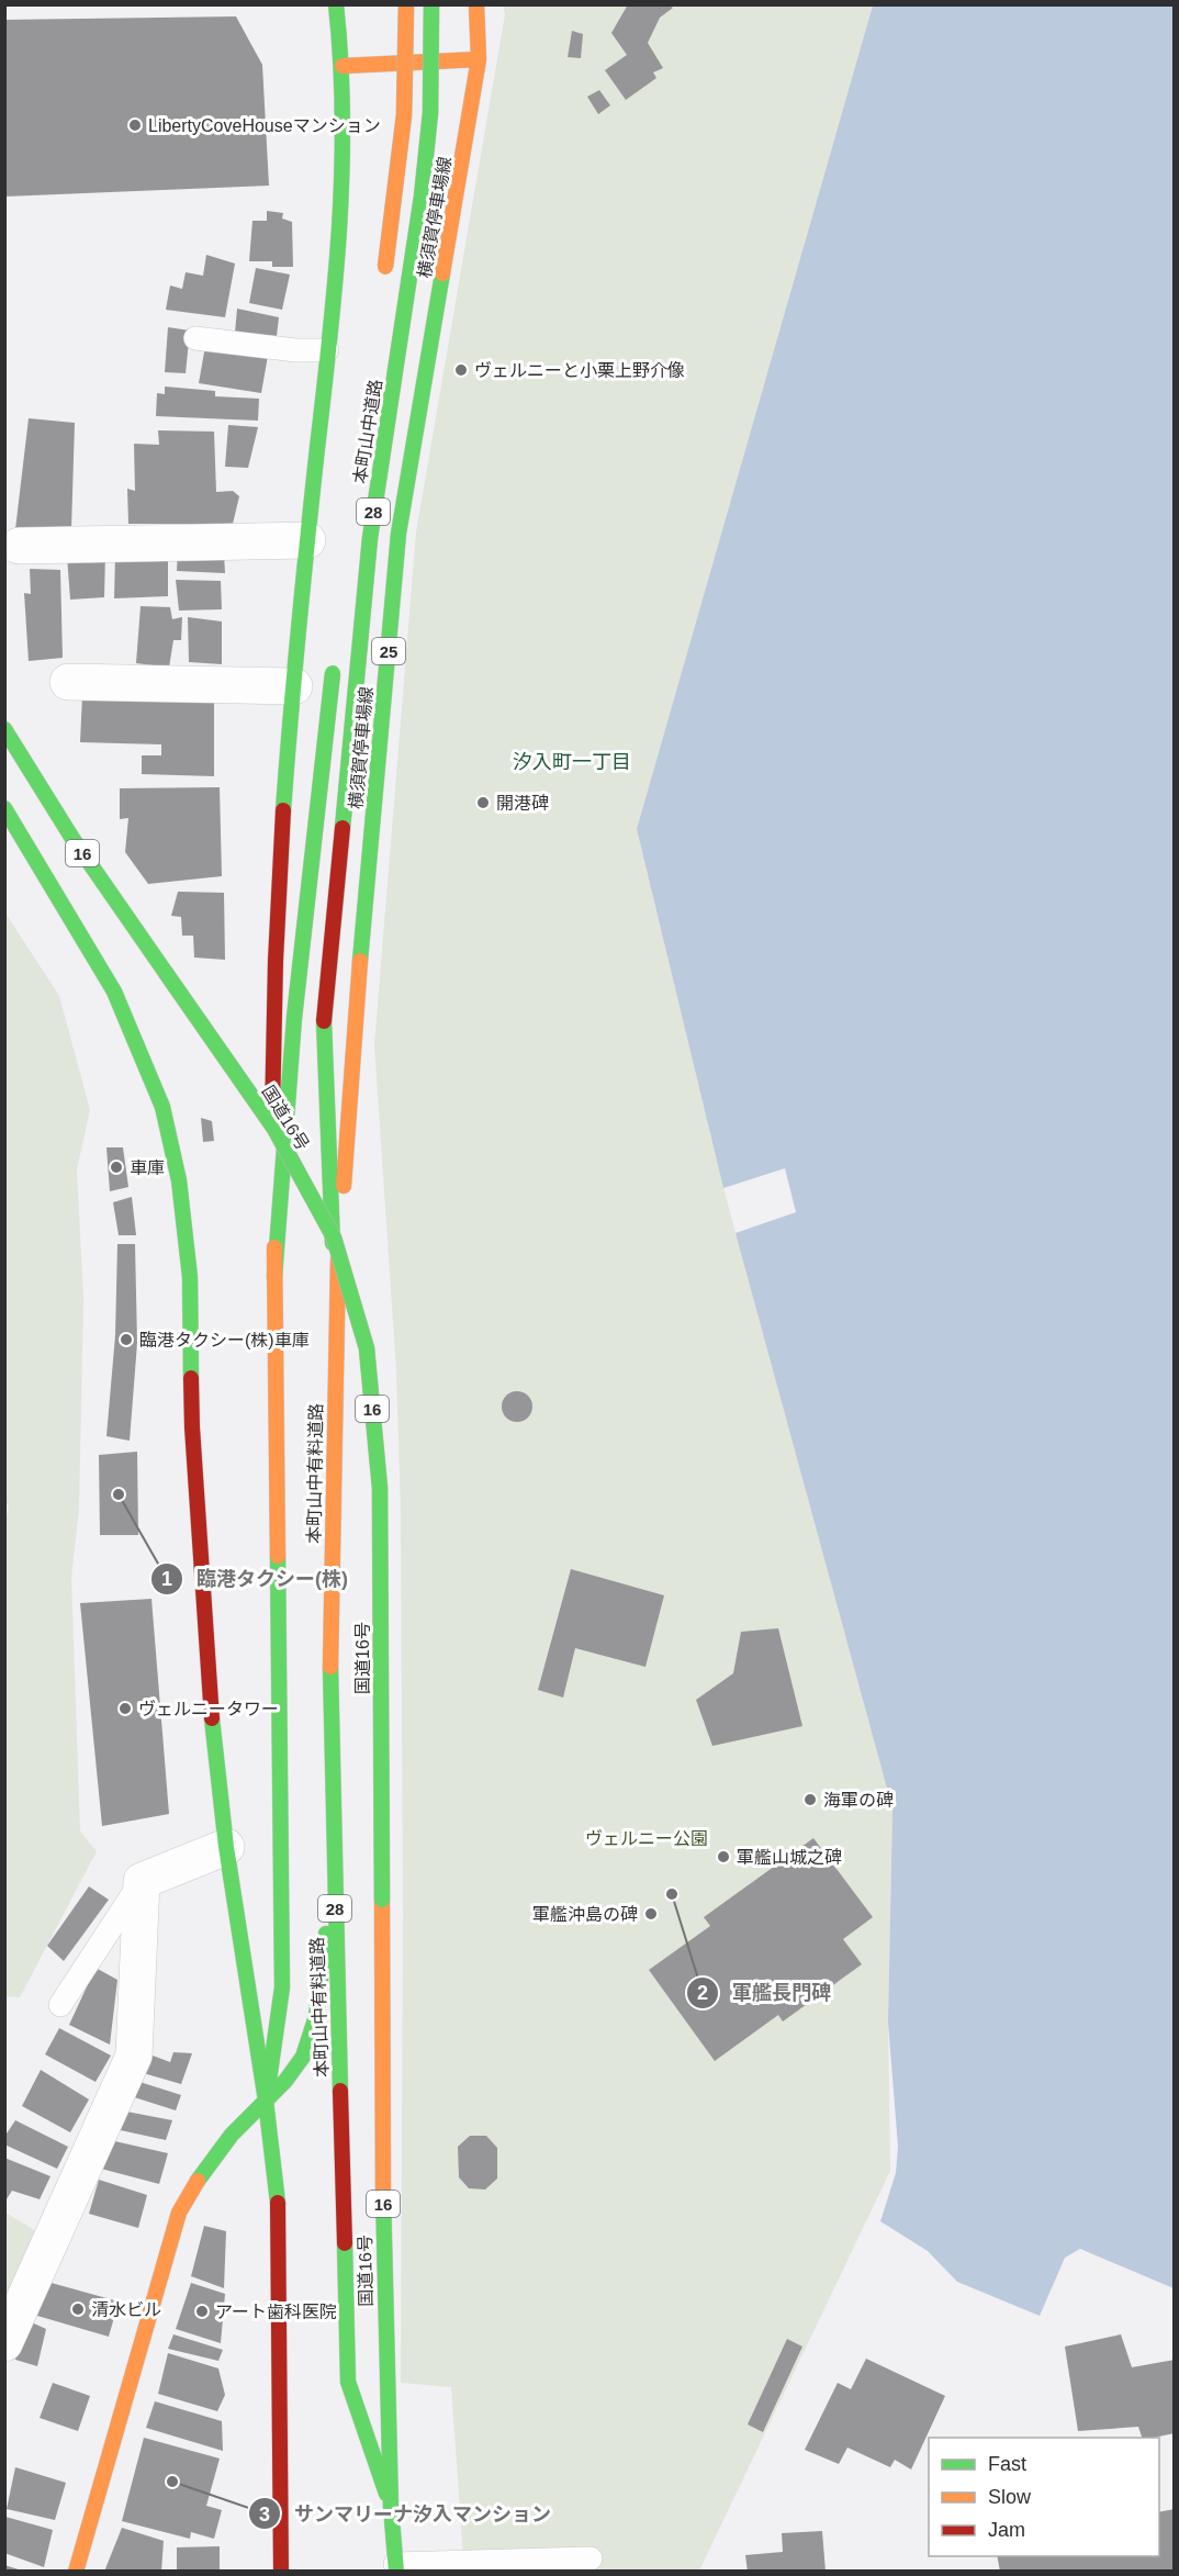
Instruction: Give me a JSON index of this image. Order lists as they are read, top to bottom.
{
  "streets": {
    "main road": [
      "横須賀停車場線",
      "本町山中道路",
      "28",
      "25",
      "16",
      "国道16号",
      "本町山中有料道路"
    ]
  },
  "crossings": [
    ["横須賀停車場線", "本町山中道路"],
    ["横須賀停車場線", "本町山中有料道路"],
    ["本町山中道路", "本町山中有料道路"],
    ["16", "本町山中有料道路"],
    ["国道16号", "本町山中有料道路"]
  ],
  "districts": ["汐入町一丁目"],
  "parks": ["ヴェルニー公園"],
  "places": [
    "LibertyCoveHouseマンション",
    "ヴェルニーと小栗上野介像",
    "開港碑",
    "車庫",
    "臨港タクシー(株)車庫",
    "臨港タクシー(株)",
    "ヴェルニータワー",
    "海軍の碑",
    "軍艦山城之碑",
    "軍艦長門碑",
    "軍艦沖島の碑",
    "清水ビル",
    "アート歯科医院",
    "サンマリーナ汐入マンション"
  ],
  "legend": ["Fast", "Slow", "Jam"]
}
